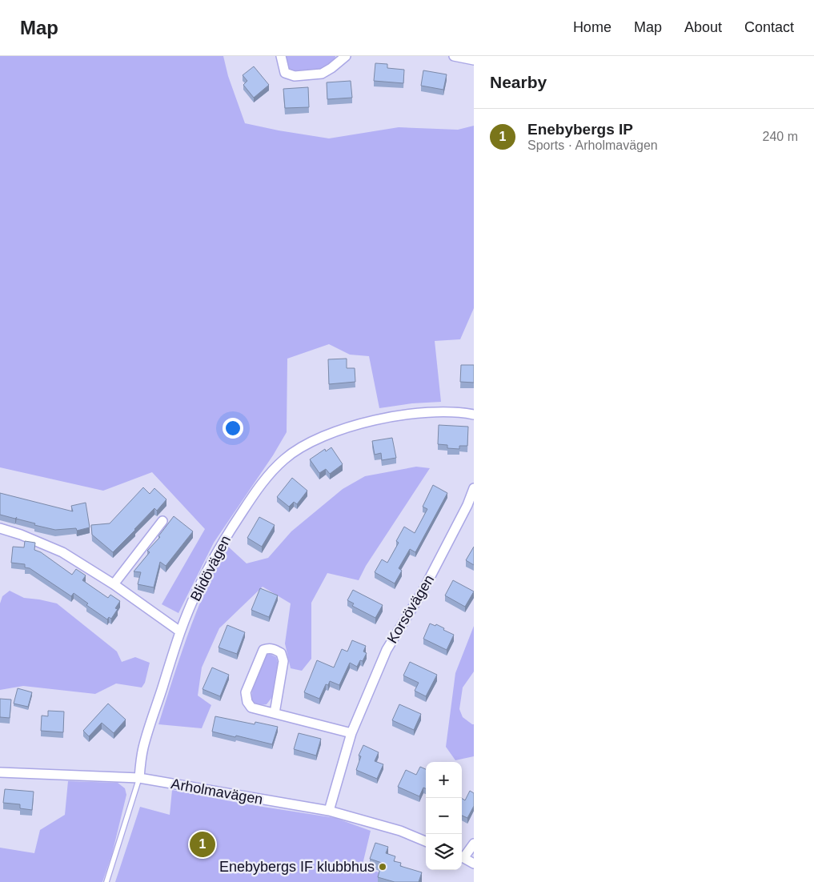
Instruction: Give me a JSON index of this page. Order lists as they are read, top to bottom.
{
  "streets": {
    "street": ["Blidövägen", "Korsövägen", "Arholmavägen"]
  },
  "crossings": [
    ["Blidövägen", "Arholmavägen"],
    ["Korsövägen", "Arholmavägen"]
  ],
  "places": ["Enebybergs IF klubbhus"],
  "page": {
    "header": "Map",
    "nav": [
      "Home",
      "Map",
      "About",
      "Contact"
    ],
    "heading": "Nearby",
    "list": [
      {
        "mark": "1",
        "name": "Enebybergs IP",
        "note": "Sports · Arholmavägen",
        "value": "240 m"
      }
    ],
    "map_buttons": ["+", "−"],
    "pins": "1"
  }
}
